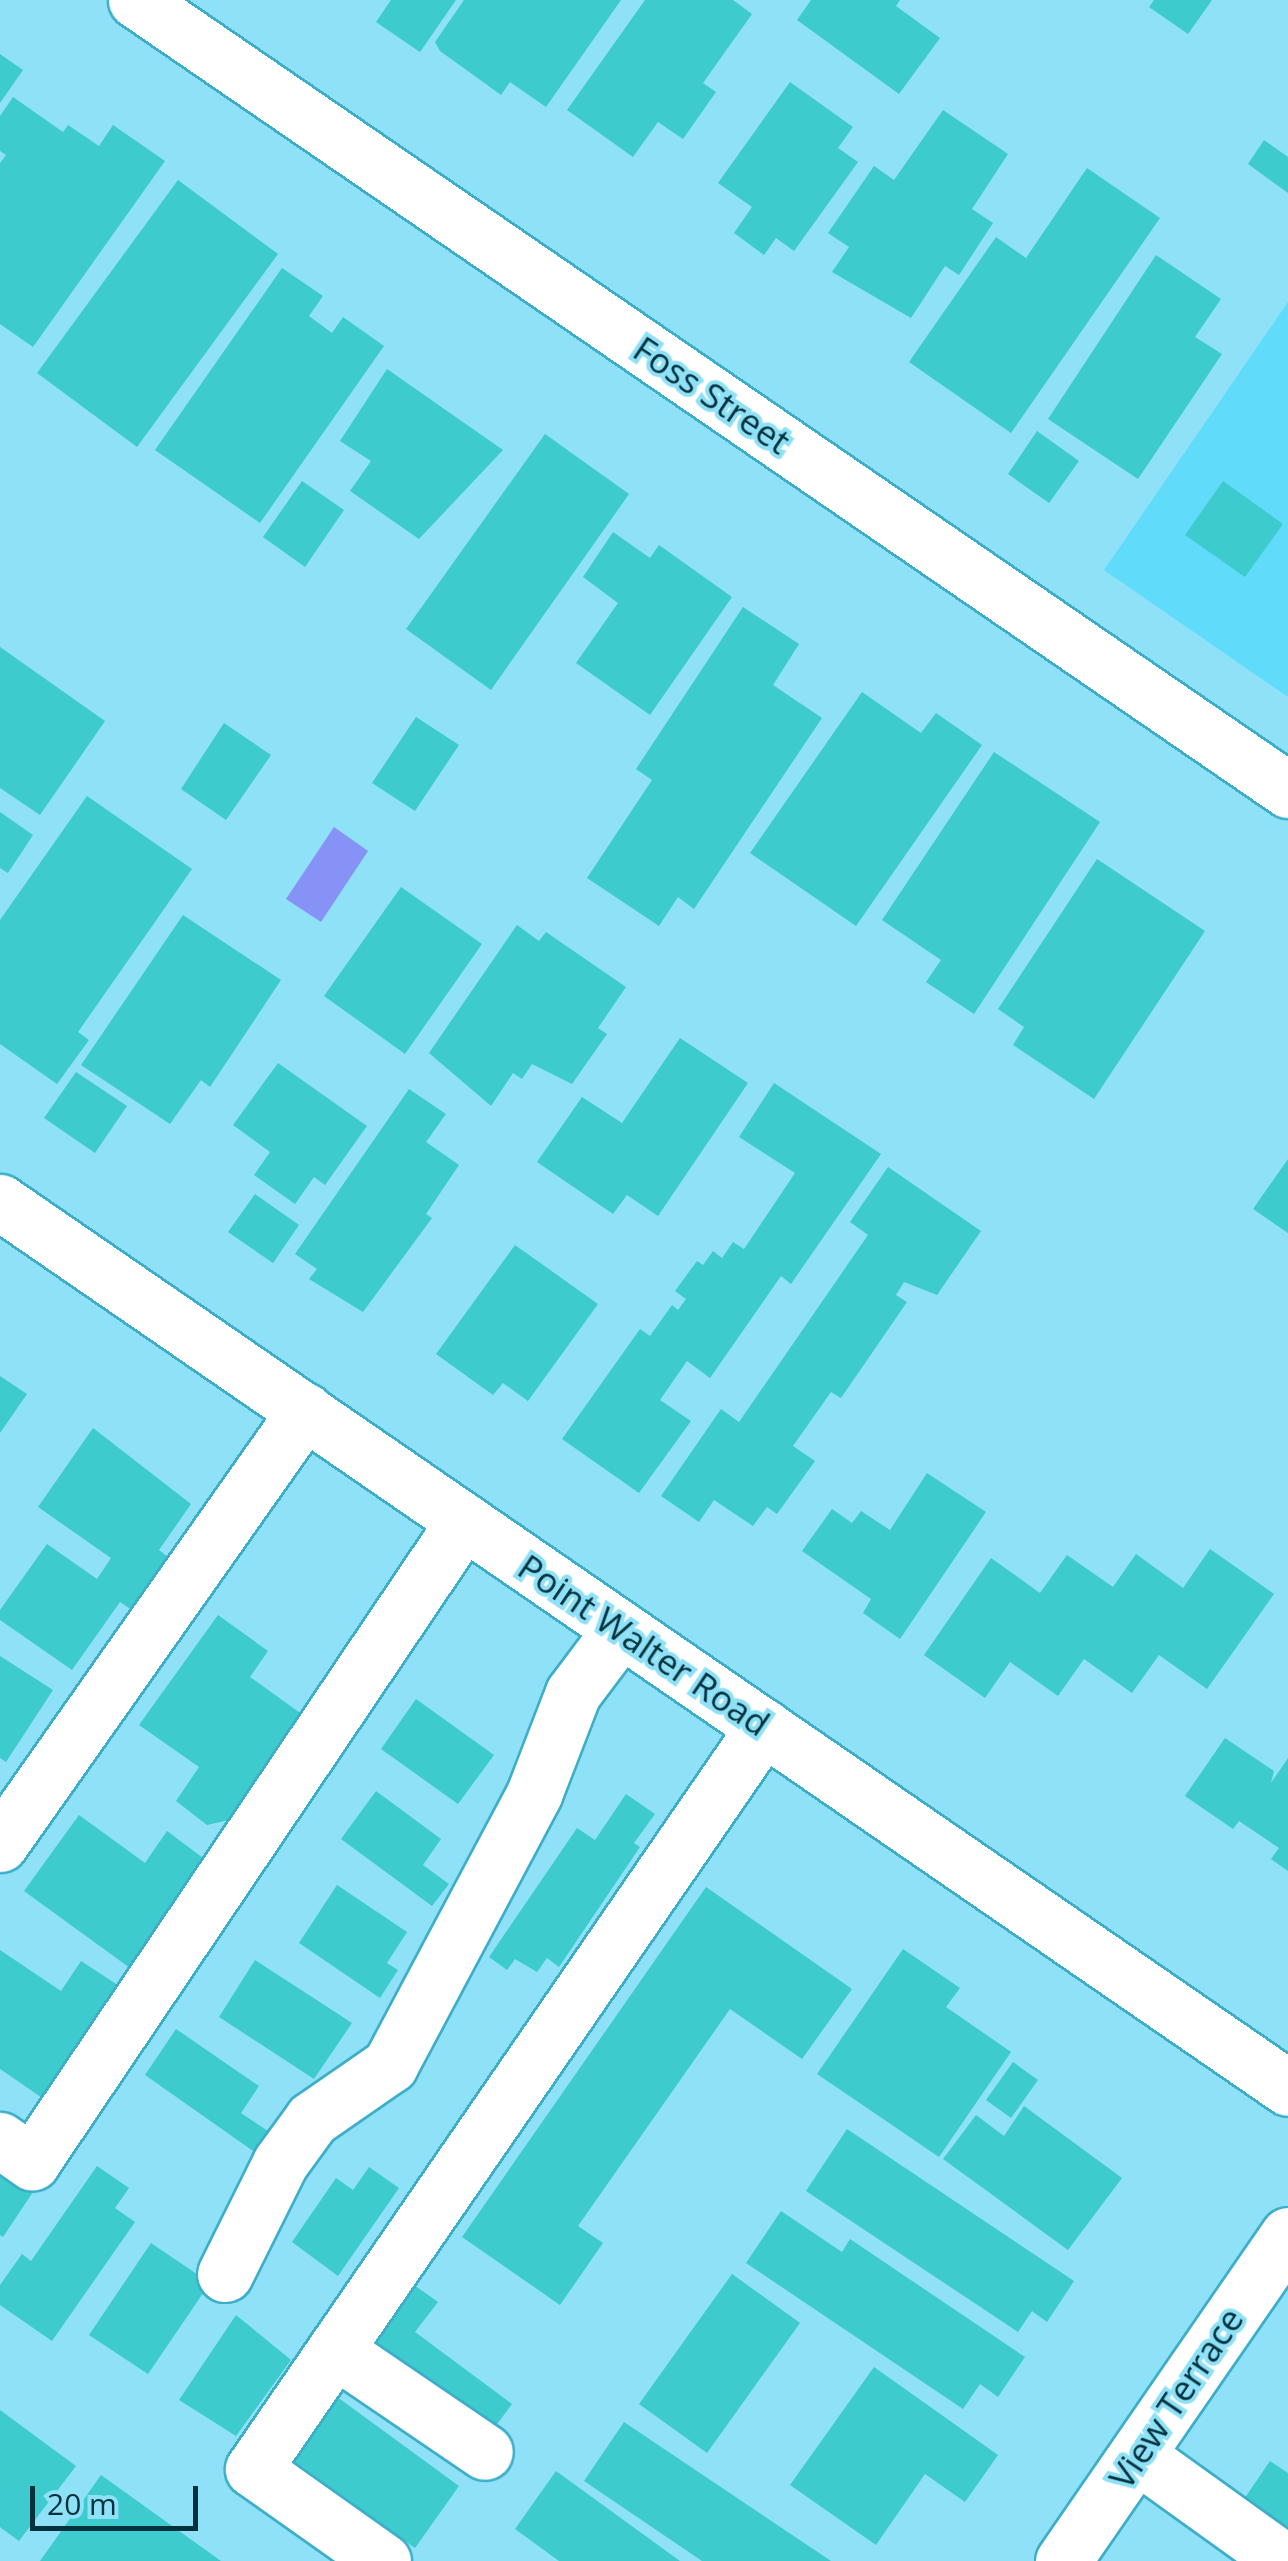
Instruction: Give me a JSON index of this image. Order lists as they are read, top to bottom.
{
  "streets": {
    "street": ["Foss Street", "Point Walter Road", "View Terrace"]
  },
  "scale_bar": "20 m"
}
